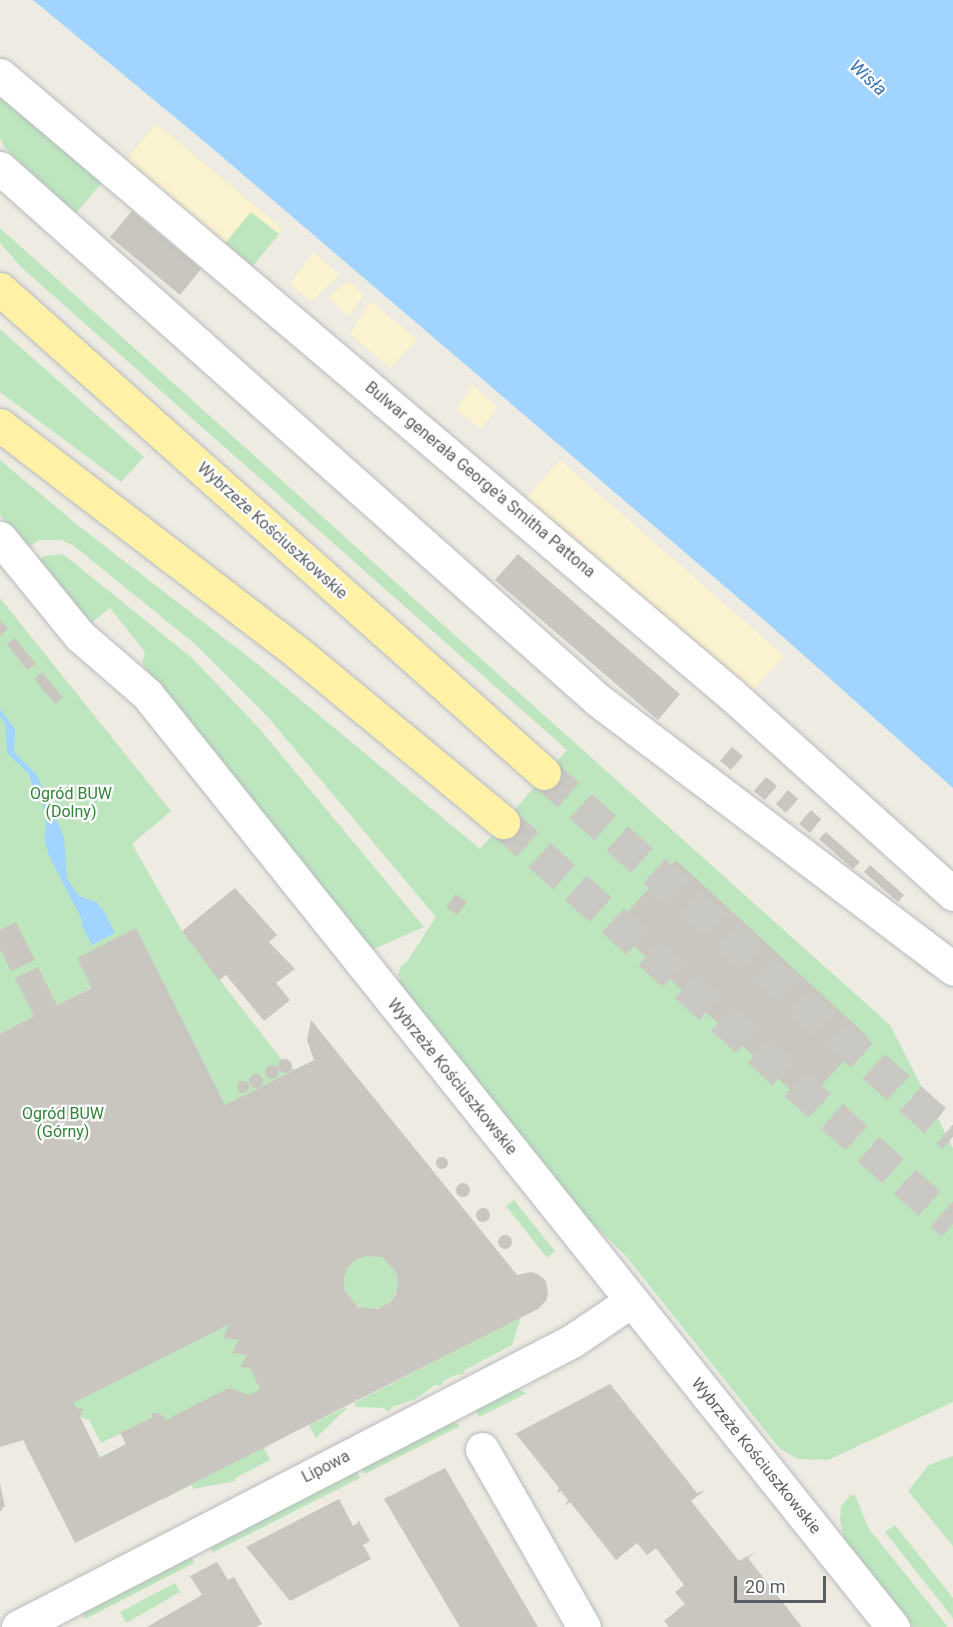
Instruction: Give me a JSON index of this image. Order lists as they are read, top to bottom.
{
  "streets": {
    "main road": ["Wybrzeże Kościuszkowskie"],
    "street": ["Bulwar generała George'a Smitha Pattona", "Lipowa"]
  },
  "crossings": [
    ["Wybrzeże Kościuszkowskie", "Lipowa"]
  ],
  "water": ["Wisła"],
  "parks": ["Ogród BUW (Dolny)", "Ogród BUW (Górny)"],
  "scale_bar": "20 m"
}
